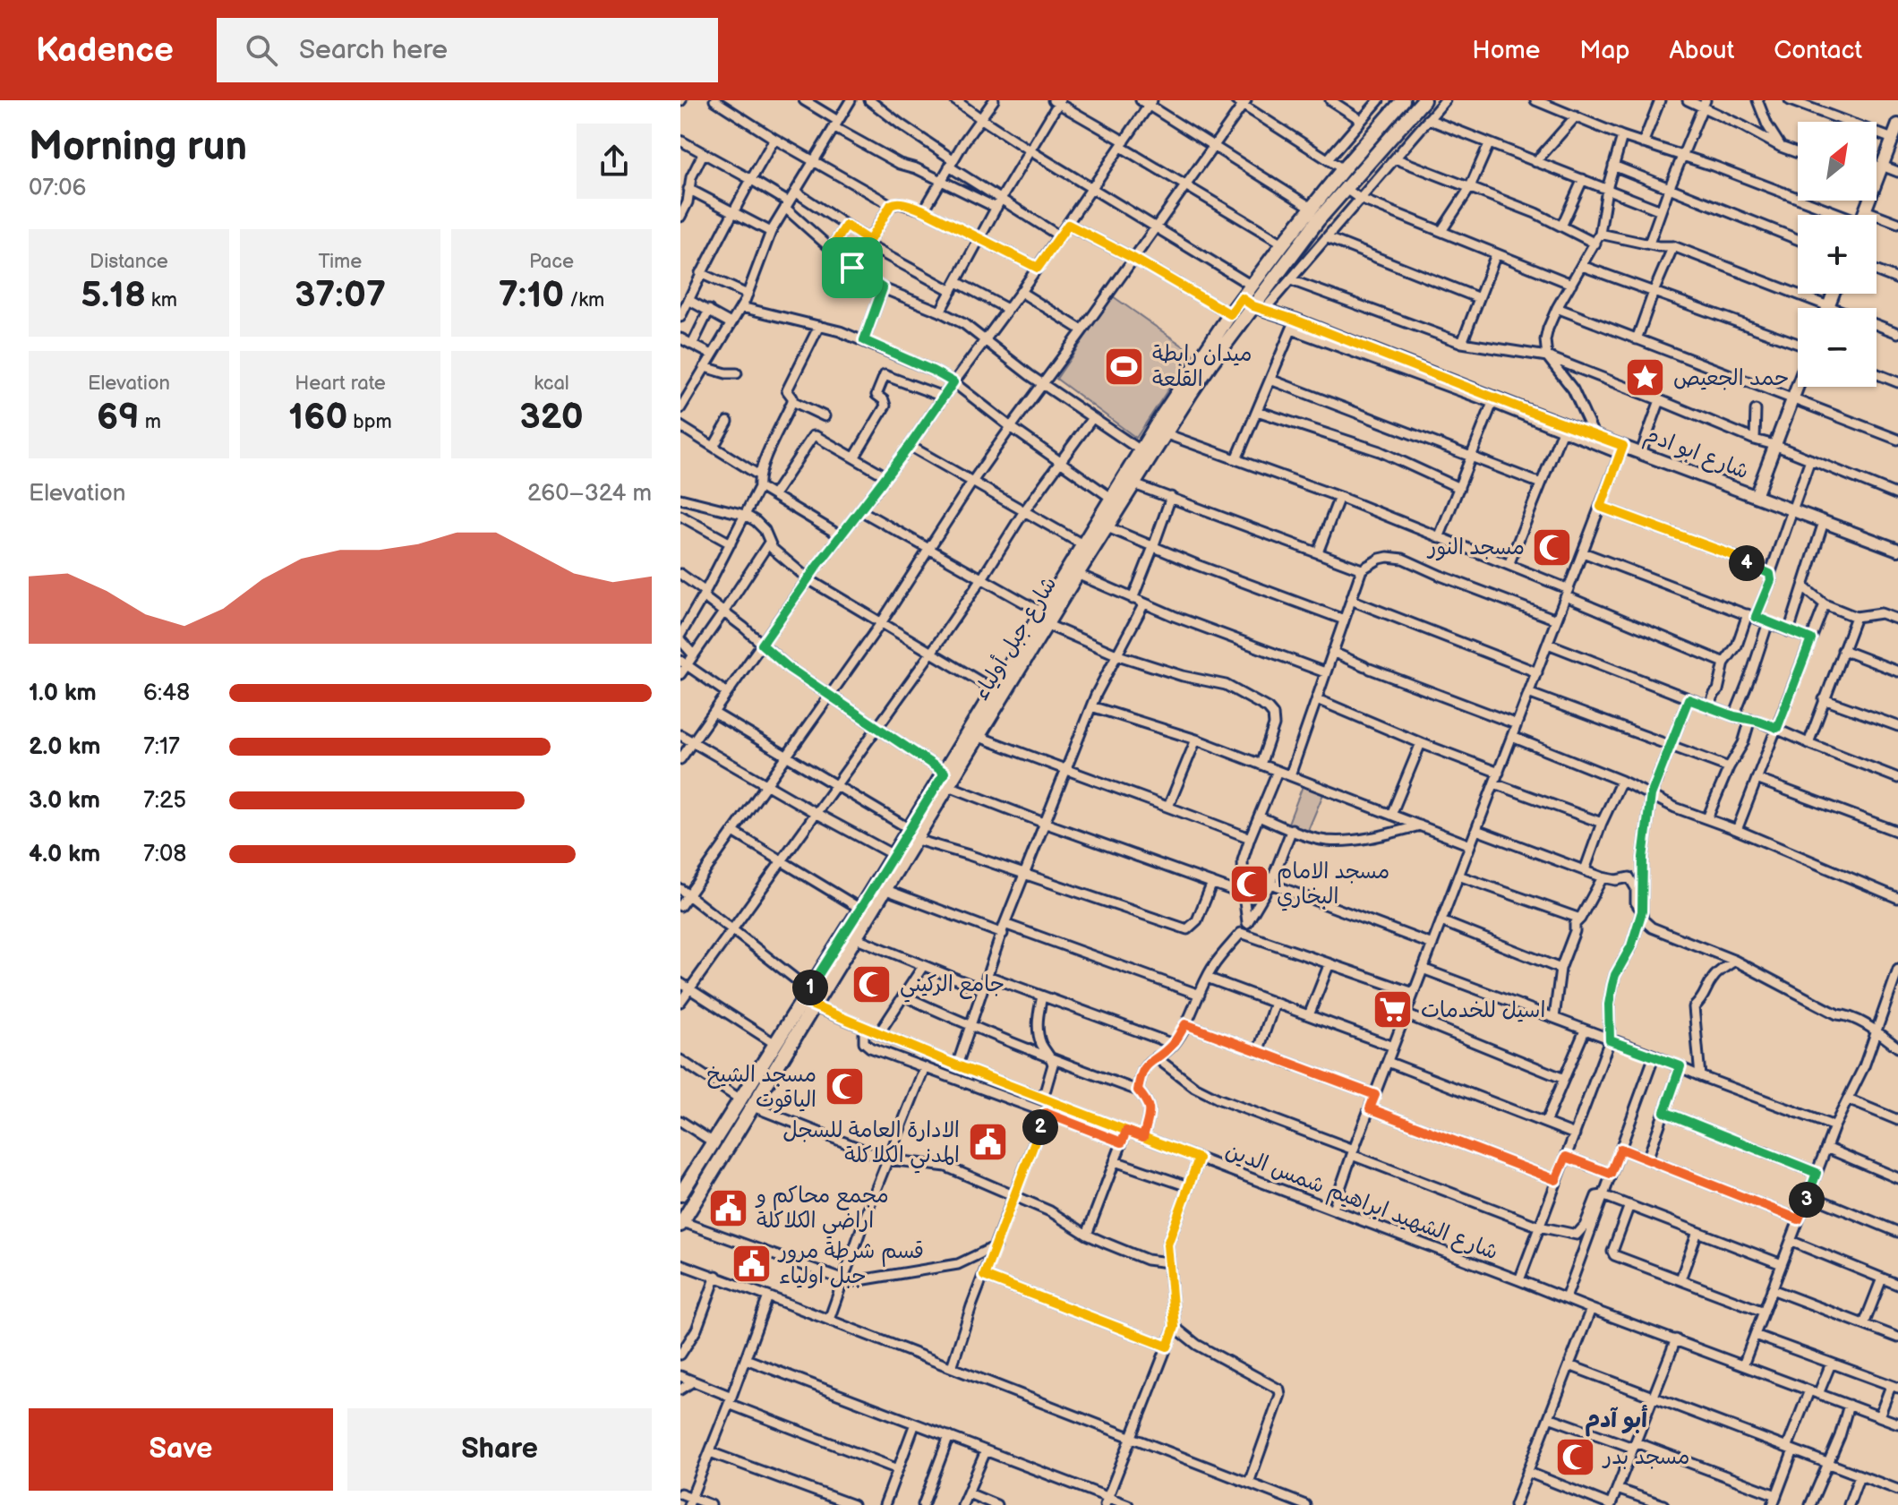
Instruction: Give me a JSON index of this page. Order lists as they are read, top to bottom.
{
  "streets": {
    "main road": ["شارع جبل أولياء"],
    "street": ["شارع ابو ادم", "شارع الشهيد ابراهيم شمس الدين"]
  },
  "crossings": [
    ["شارع ابو ادم", "شارع جبل أولياء"],
    ["شارع جبل أولياء", "شارع الشهيد ابراهيم شمس الدين"]
  ],
  "districts": ["أبو آدم"],
  "places": {
    "sports": ["ميدان رابطة القلعة"],
    "place": ["حمد الجعيص"],
    "mosque": [
      "مسجد النور",
      "مسجد الامام البخاري",
      "جامع الركيني",
      "مسجد الشيخ الياقوت",
      "مسجد بدر"
    ],
    "supermarket": ["اسيل للخدمات"],
    "public building": ["الادارة العامة للسجل المدني الكلاكلة", "مجمع محاكم و اراضي الكلاكلة", "قسم شرطة مرور جبل اولياء"]
  },
  "north": "top right",
  "page": {
    "header": "Kadence",
    "search": "Search here",
    "nav": [
      "Home",
      "Map",
      "About",
      "Contact"
    ],
    "heading": ["Morning run", "07:06"],
    "map_buttons": ["+", "−"],
    "stats": [
      ["Distance", "5.18 km"],
      ["Time", "37:07"],
      ["Pace", "7:10 /km"],
      ["Elevation", "69 m"],
      ["Heart rate", "160 bpm"],
      ["kcal", "320"]
    ],
    "chart": ["Elevation", "260–324 m"],
    "pins": [
      "4",
      "1",
      "2",
      "3"
    ],
    "list": [
      {
        "name": "1.0 km",
        "note": "6:48"
      },
      {
        "name": "2.0 km",
        "note": "7:17"
      },
      {
        "name": "3.0 km",
        "note": "7:25"
      },
      {
        "name": "4.0 km",
        "note": "7:08"
      }
    ],
    "buttons": ["Save", "Share"]
  }
}
